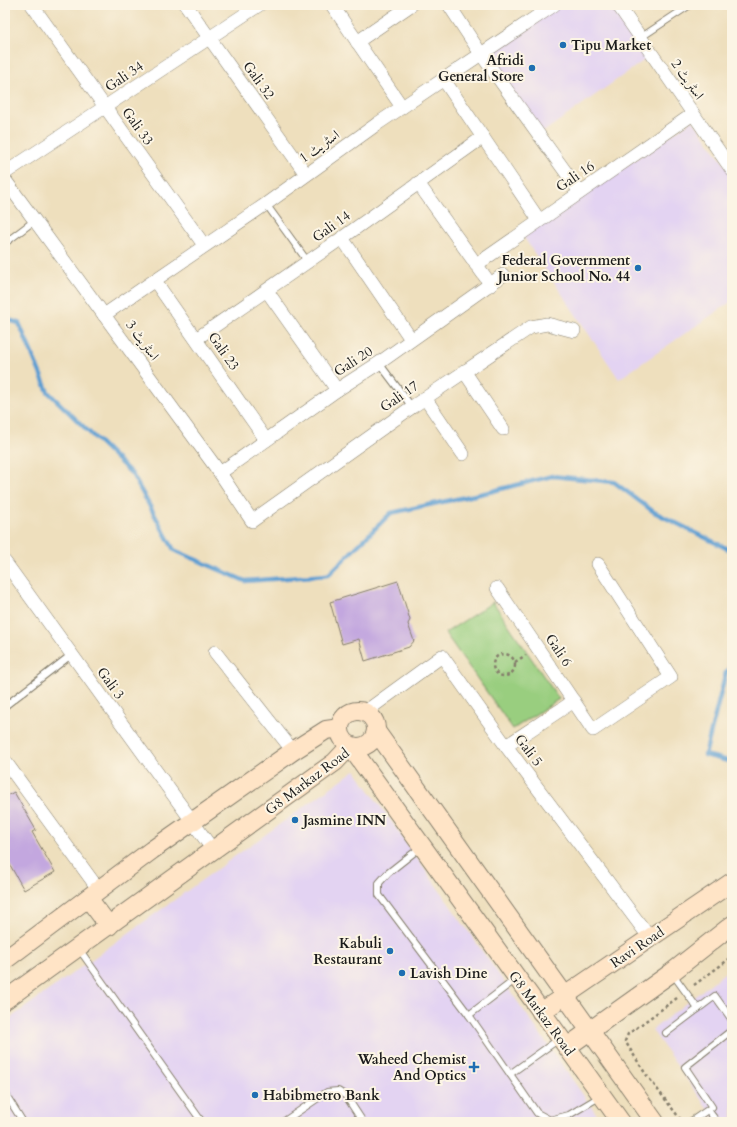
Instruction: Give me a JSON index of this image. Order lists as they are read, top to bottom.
{
  "streets": {
    "street": [
      "Gali 34",
      "اسٹریٹ 2",
      "Gali 32",
      "Gali 33",
      "اسٹریٹ 1",
      "Gali 16",
      "Gali 14",
      "اسٹریٹ 3",
      "Gali 23",
      "Gali 20",
      "Gali 17",
      "Gali 6",
      "Gali 3",
      "Gali 5",
      "G8 Markaz Road",
      "Ravi Road"
    ]
  },
  "crossings": [
    ["Gali 34", "Gali 32"],
    ["Gali 34", "Gali 33"],
    ["اسٹریٹ 2", "Gali 16"],
    ["Gali 32", "اسٹریٹ 1"],
    ["Gali 33", "اسٹریٹ 1"],
    ["اسٹریٹ 1", "اسٹریٹ 3"],
    ["اسٹریٹ 1", "Gali 23"],
    ["Gali 14", "Gali 23"],
    ["اسٹریٹ 3", "Gali 20"],
    ["اسٹریٹ 3", "Gali 17"],
    ["Gali 23", "Gali 20"],
    ["Gali 3", "G8 Markaz Road"],
    ["Gali 5", "G8 Markaz Road"],
    ["Gali 5", "Ravi Road"],
    ["G8 Markaz Road", "Ravi Road"]
  ],
  "places": {
    "other": [
      "Tipu Market",
      "Afridi General Store",
      "Federal Government Junior School No. 44",
      "Jasmine INN",
      "Kabuli Restaurant",
      "Lavish Dine",
      "Habibmetro Bank"
    ],
    "health": ["Waheed Chemist And Optics"]
  }
}
